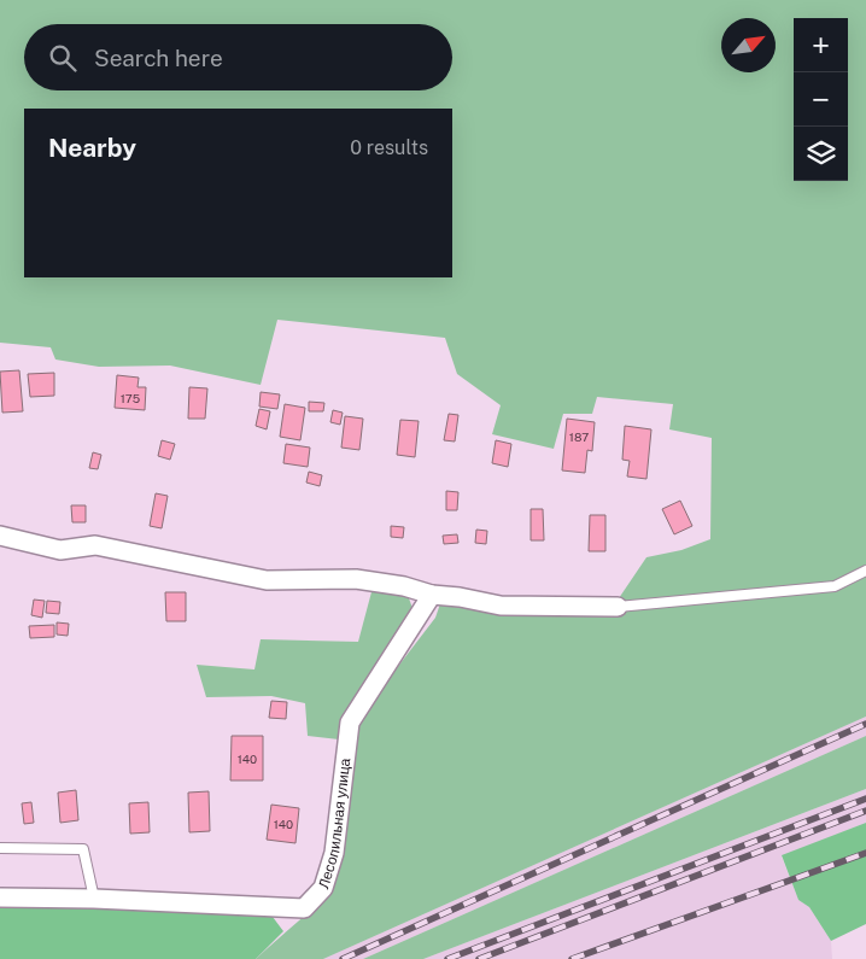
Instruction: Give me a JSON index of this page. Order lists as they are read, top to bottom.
{
  "streets": {
    "street": ["Лесопильная улица"]
  },
  "house_numbers": [
    "175",
    "187",
    "140",
    "140"
  ],
  "north": "top right",
  "page": {
    "map_buttons": ["+", "−"],
    "search": "Search here",
    "heading": ["Nearby", "0 results"]
  }
}
